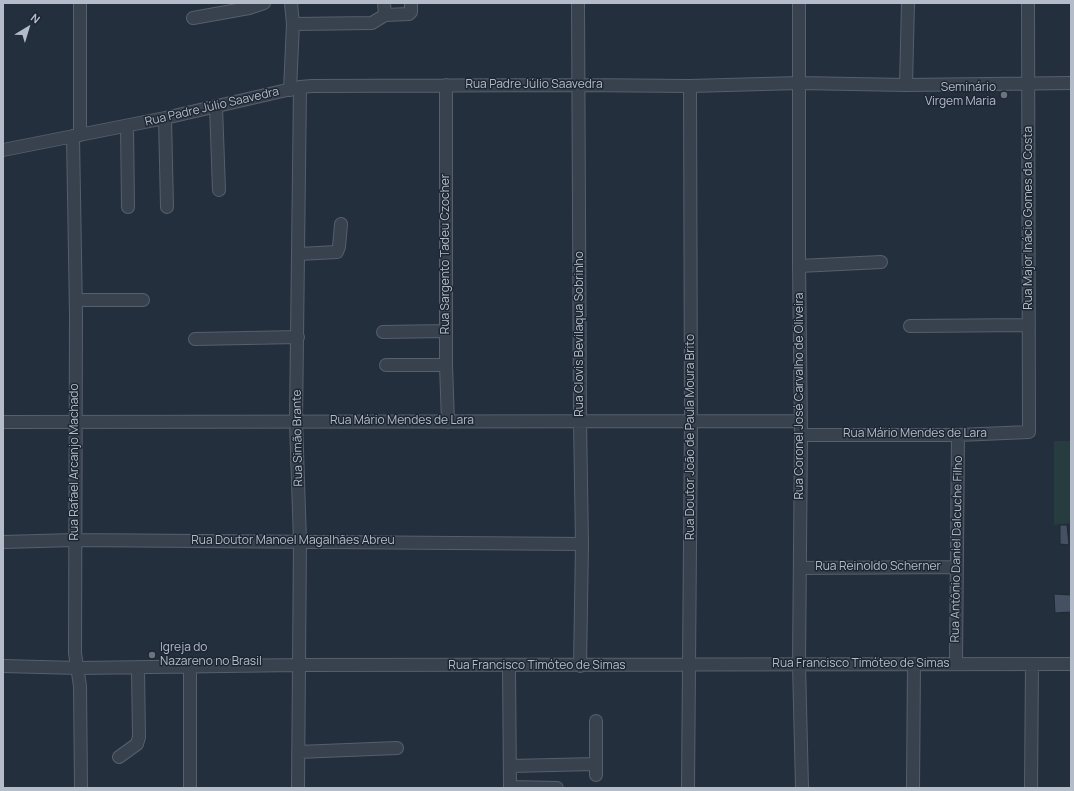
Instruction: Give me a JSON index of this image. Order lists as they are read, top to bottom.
{
  "streets": {
    "street": [
      "Rua Padre Júlio Saavedra",
      "Rua Major Inácio Gomes da Costa",
      "Rua Sargento Tadeu Czocher",
      "Rua Clovis Bevilaqua Sobrinho",
      "Rua Coronel José Carvalho de Oliveira",
      "Rua Mário Mendes de Lara",
      "Rua Doutor João de Paula Moura Brito",
      "Rua Simão Brante",
      "Rua Rafael Arcanjo Machado",
      "Rua Doutor Manoel Magalhães Abreu",
      "Rua Antônio Daniel Dalcuche Filho",
      "Rua Reinoldo Scherner",
      "Rua Francisco Timóteo de Simas"
    ]
  },
  "crossings": [
    ["Rua Padre Júlio Saavedra", "Rua Major Inácio Gomes da Costa"],
    ["Rua Padre Júlio Saavedra", "Rua Sargento Tadeu Czocher"],
    ["Rua Padre Júlio Saavedra", "Rua Clovis Bevilaqua Sobrinho"],
    ["Rua Padre Júlio Saavedra", "Rua Coronel José Carvalho de Oliveira"],
    ["Rua Padre Júlio Saavedra", "Rua Doutor João de Paula Moura Brito"],
    ["Rua Padre Júlio Saavedra", "Rua Simão Brante"],
    ["Rua Padre Júlio Saavedra", "Rua Rafael Arcanjo Machado"],
    ["Rua Major Inácio Gomes da Costa", "Rua Mário Mendes de Lara"],
    ["Rua Sargento Tadeu Czocher", "Rua Mário Mendes de Lara"],
    ["Rua Clovis Bevilaqua Sobrinho", "Rua Mário Mendes de Lara"],
    ["Rua Clovis Bevilaqua Sobrinho", "Rua Doutor Manoel Magalhães Abreu"],
    ["Rua Clovis Bevilaqua Sobrinho", "Rua Francisco Timóteo de Simas"],
    ["Rua Coronel José Carvalho de Oliveira", "Rua Mário Mendes de Lara"],
    ["Rua Coronel José Carvalho de Oliveira", "Rua Reinoldo Scherner"],
    ["Rua Coronel José Carvalho de Oliveira", "Rua Francisco Timóteo de Simas"],
    ["Rua Mário Mendes de Lara", "Rua Doutor João de Paula Moura Brito"],
    ["Rua Mário Mendes de Lara", "Rua Simão Brante"],
    ["Rua Mário Mendes de Lara", "Rua Rafael Arcanjo Machado"],
    ["Rua Mário Mendes de Lara", "Rua Antônio Daniel Dalcuche Filho"],
    ["Rua Doutor João de Paula Moura Brito", "Rua Francisco Timóteo de Simas"],
    ["Rua Simão Brante", "Rua Doutor Manoel Magalhães Abreu"],
    ["Rua Simão Brante", "Rua Francisco Timóteo de Simas"],
    ["Rua Rafael Arcanjo Machado", "Rua Doutor Manoel Magalhães Abreu"],
    ["Rua Rafael Arcanjo Machado", "Rua Francisco Timóteo de Simas"],
    ["Rua Antônio Daniel Dalcuche Filho", "Rua Reinoldo Scherner"],
    ["Rua Antônio Daniel Dalcuche Filho", "Rua Francisco Timóteo de Simas"]
  ],
  "places": ["Seminário Virgem Maria", "Igreja do Nazareno no Brasil"],
  "north": "top right"
}
